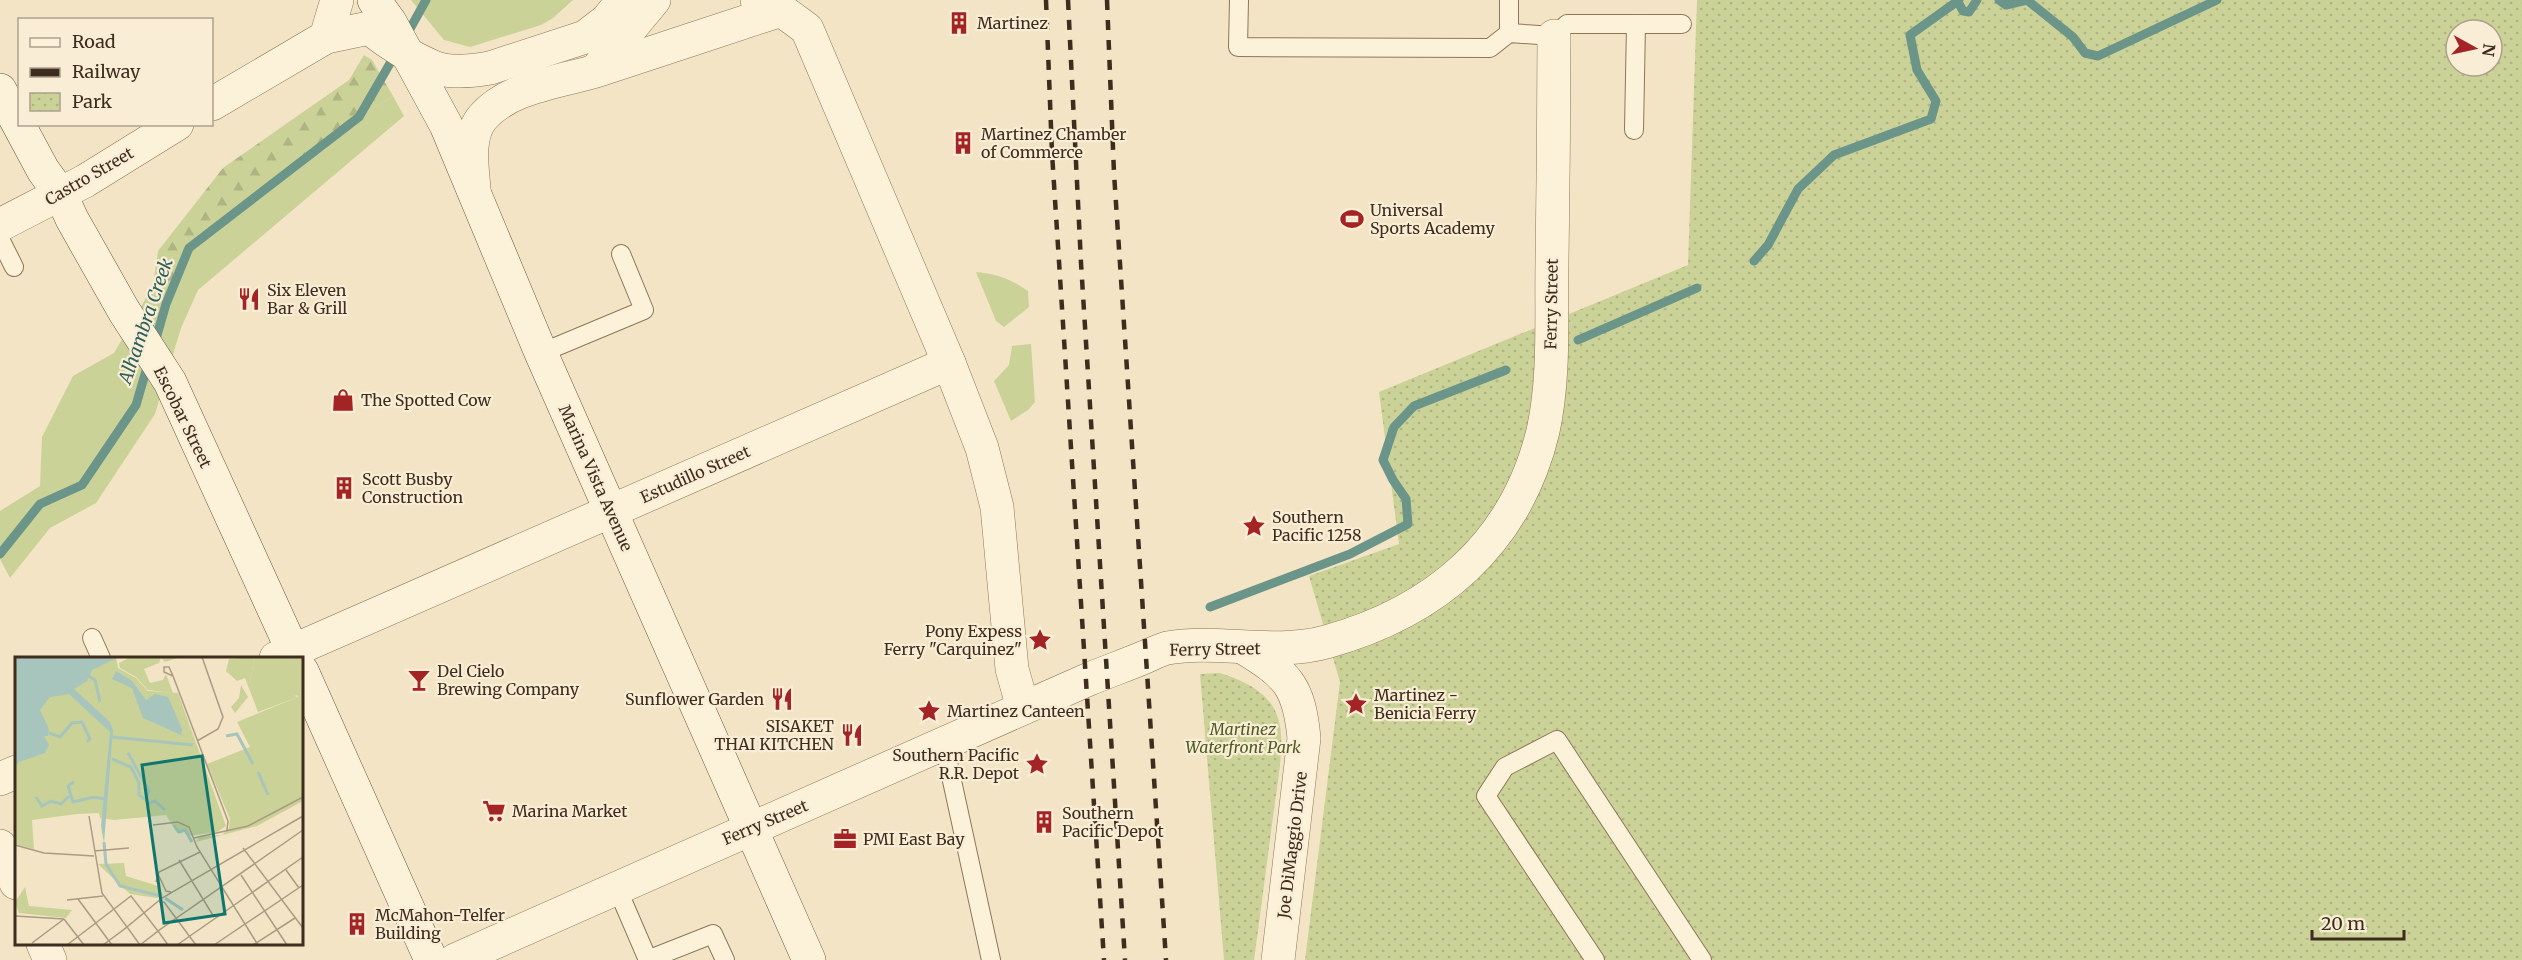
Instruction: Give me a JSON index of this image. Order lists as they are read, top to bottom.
{
  "streets": {
    "street": [
      "Castro Street",
      "Ferry Street",
      "Escobar Street",
      "Estudillo Street",
      "Marina Vista Avenue",
      "Joe DiMaggio Drive"
    ]
  },
  "crossings": [
    ["Castro Street", "Escobar Street"],
    ["Ferry Street", "Marina Vista Avenue"],
    ["Ferry Street", "Joe DiMaggio Drive"],
    ["Estudillo Street", "Marina Vista Avenue"]
  ],
  "water": ["Alhambra Creek"],
  "parks": ["Martinez Waterfront Park"],
  "places": {
    "building": [
      "Martinez",
      "Martinez Chamber of Commerce",
      "Scott Busby Construction",
      "Southern Pacific Depot",
      "McMahon-Telfer Building"
    ],
    "sports": ["Universal Sports Academy"],
    "restaurant": ["Six Eleven Bar & Grill", "Sunflower Garden", "SISAKET THAI KITCHEN"],
    "shop": ["The Spotted Cow"],
    "place": [
      "Southern Pacific 1258",
      "Pony Expess Ferry \"Carquinez\"",
      "Martinez - Benicia Ferry",
      "Martinez Canteen",
      "Southern Pacific R.R. Depot"
    ],
    "bar": ["Del Cielo Brewing Company"],
    "supermarket": ["Marina Market"],
    "office": ["PMI East Bay"]
  },
  "legend": ["Road", "Railway", "Park"],
  "scale_bar": "20 m",
  "north": "right"
}
